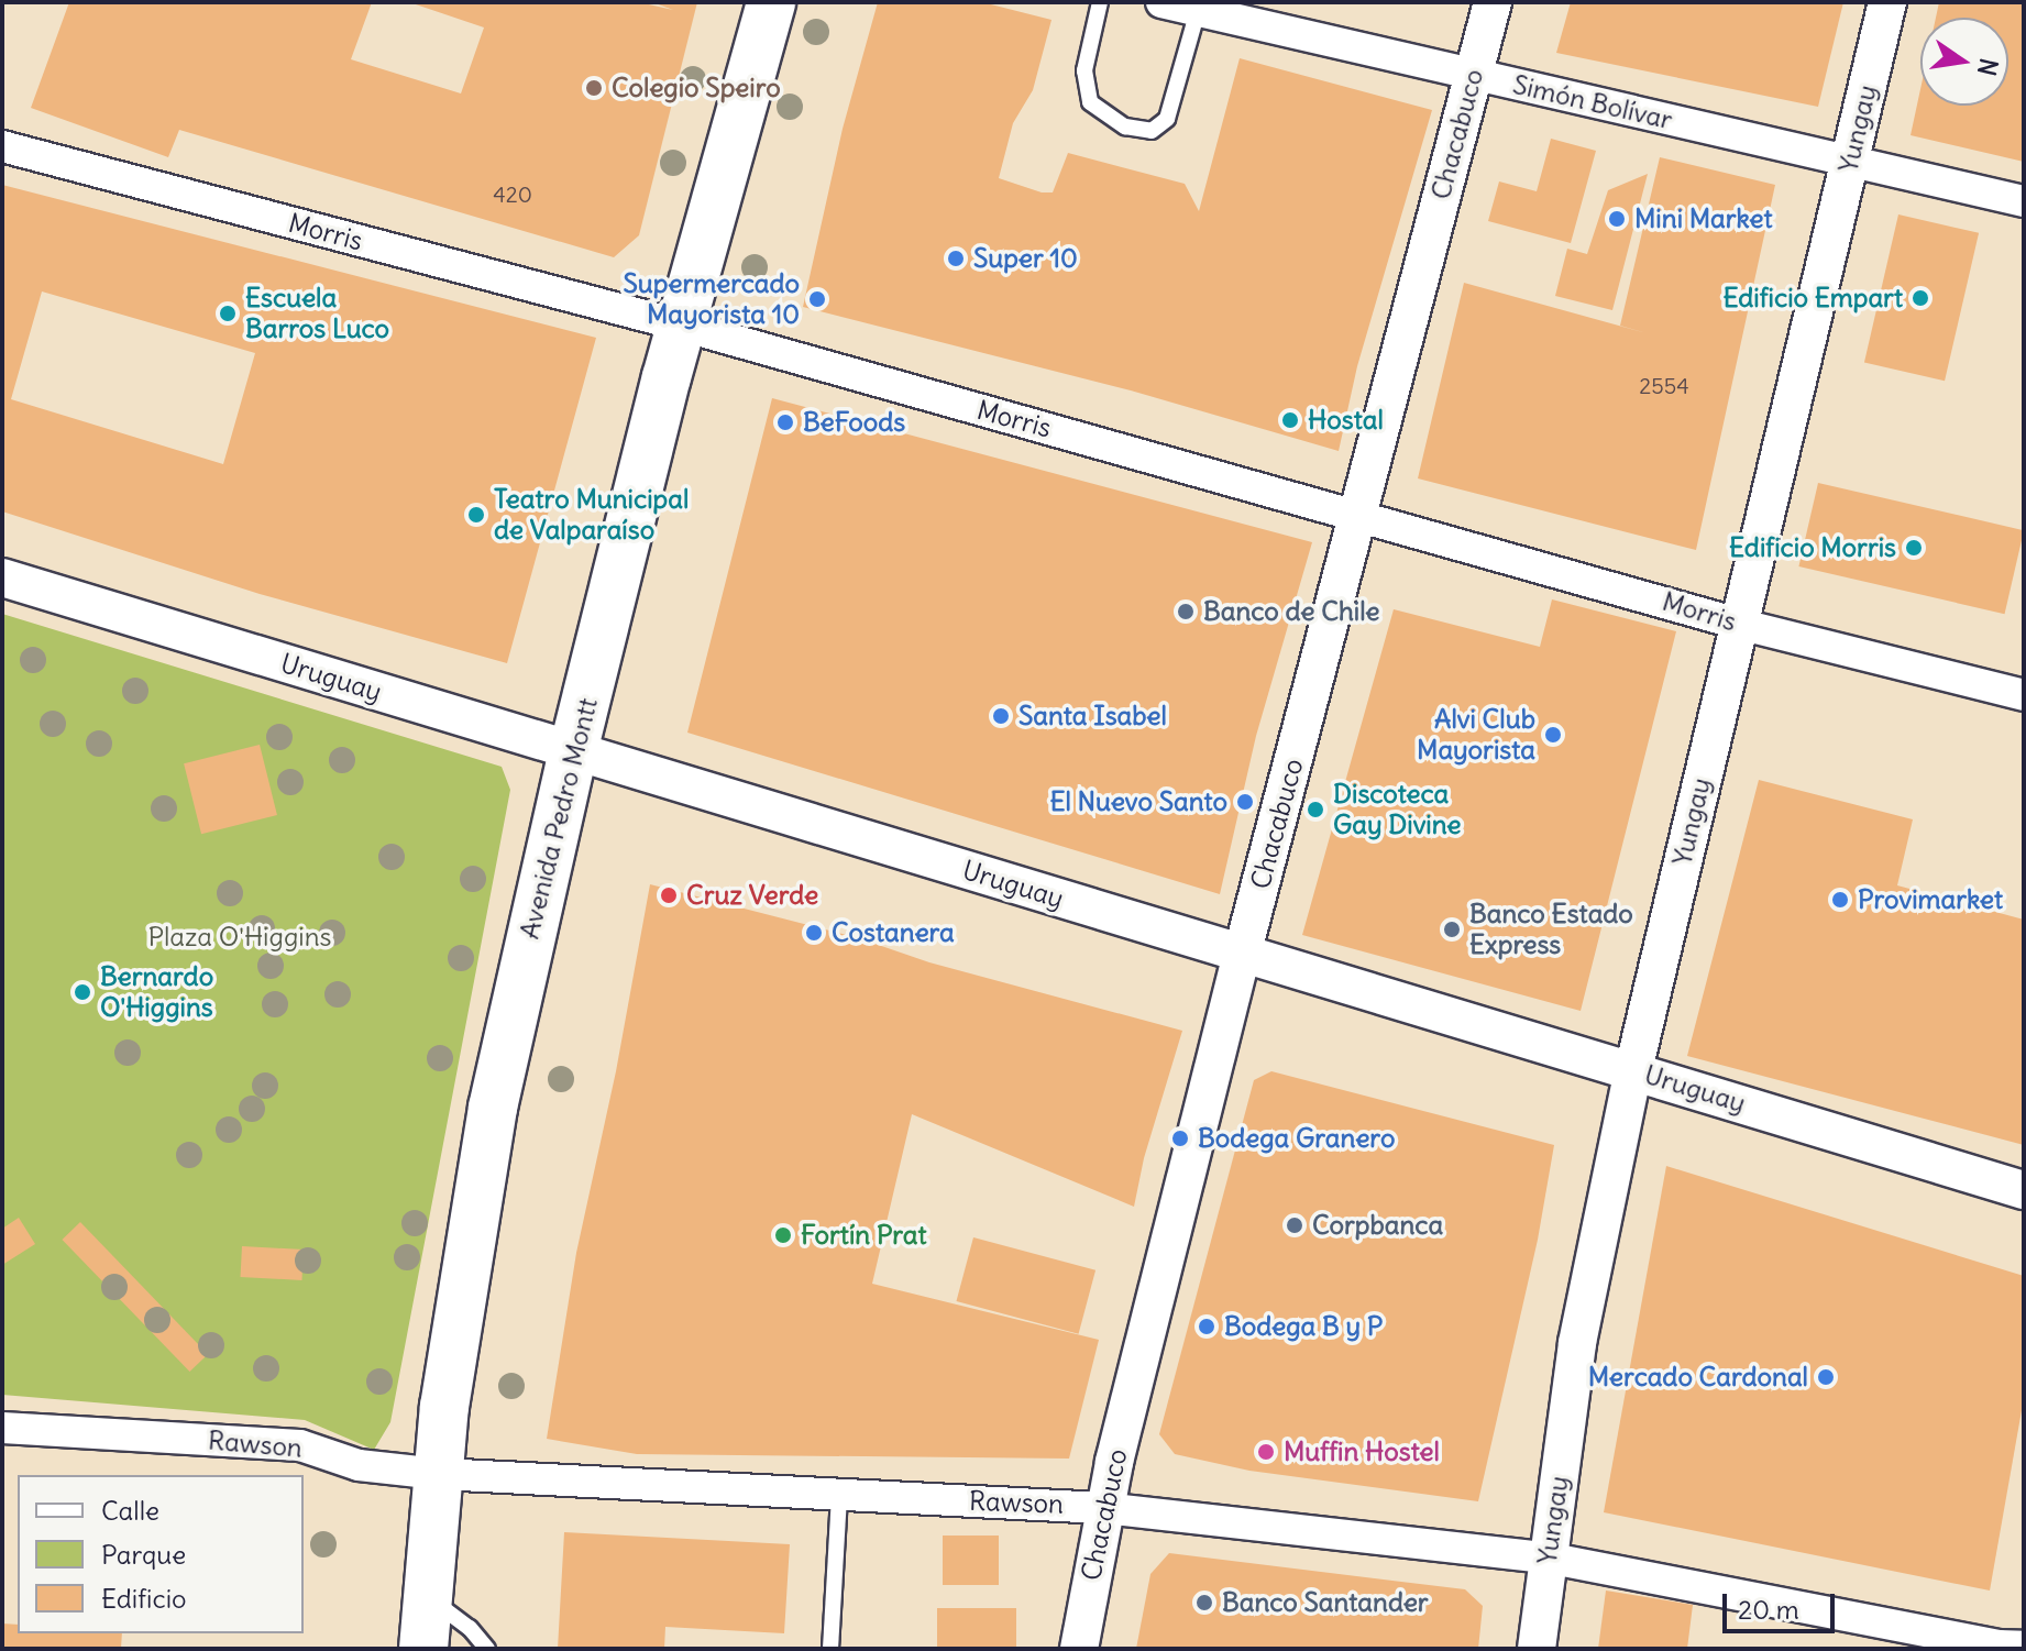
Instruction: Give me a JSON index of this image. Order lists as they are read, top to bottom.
{
  "streets": {
    "main road": ["Avenida Pedro Montt"],
    "street": [
      "Simón Bolívar",
      "Yungay",
      "Chacabuco",
      "Morris",
      "Uruguay",
      "Rawson"
    ]
  },
  "crossings": [
    ["Simón Bolívar", "Yungay"],
    ["Simón Bolívar", "Chacabuco"],
    ["Yungay", "Morris"],
    ["Yungay", "Uruguay"],
    ["Yungay", "Rawson"],
    ["Chacabuco", "Morris"],
    ["Chacabuco", "Uruguay"],
    ["Chacabuco", "Rawson"],
    ["Morris", "Avenida Pedro Montt"],
    ["Uruguay", "Avenida Pedro Montt"],
    ["Avenida Pedro Montt", "Rawson"]
  ],
  "parks": ["Plaza O'Higgins"],
  "places": [
    "Colegio Speiro",
    "Mini Market",
    "Super 10",
    "Edificio Empart",
    "Supermercado Mayorista 10",
    "Escuela Barros Luco",
    "Hostal",
    "BeFoods",
    "Teatro Municipal de Valparaíso",
    "Edificio Morris",
    "Banco de Chile",
    "Santa Isabel",
    "Alvi Club Mayorista",
    "El Nuevo Santo",
    "Discoteca Gay Divine",
    "Cruz Verde",
    "Provimarket",
    "Banco Estado Express",
    "Costanera",
    "Bernardo O'Higgins",
    "Bodega Granero",
    "Corpbanca",
    "Fortín Prat",
    "Bodega B y P",
    "Mercado Cardonal",
    "Muffin Hostel",
    "Banco Santander"
  ],
  "house_numbers": ["420", "2554"],
  "legend": ["Calle", "Parque", "Edificio"],
  "scale_bar": "20 m",
  "north": "right"
}
